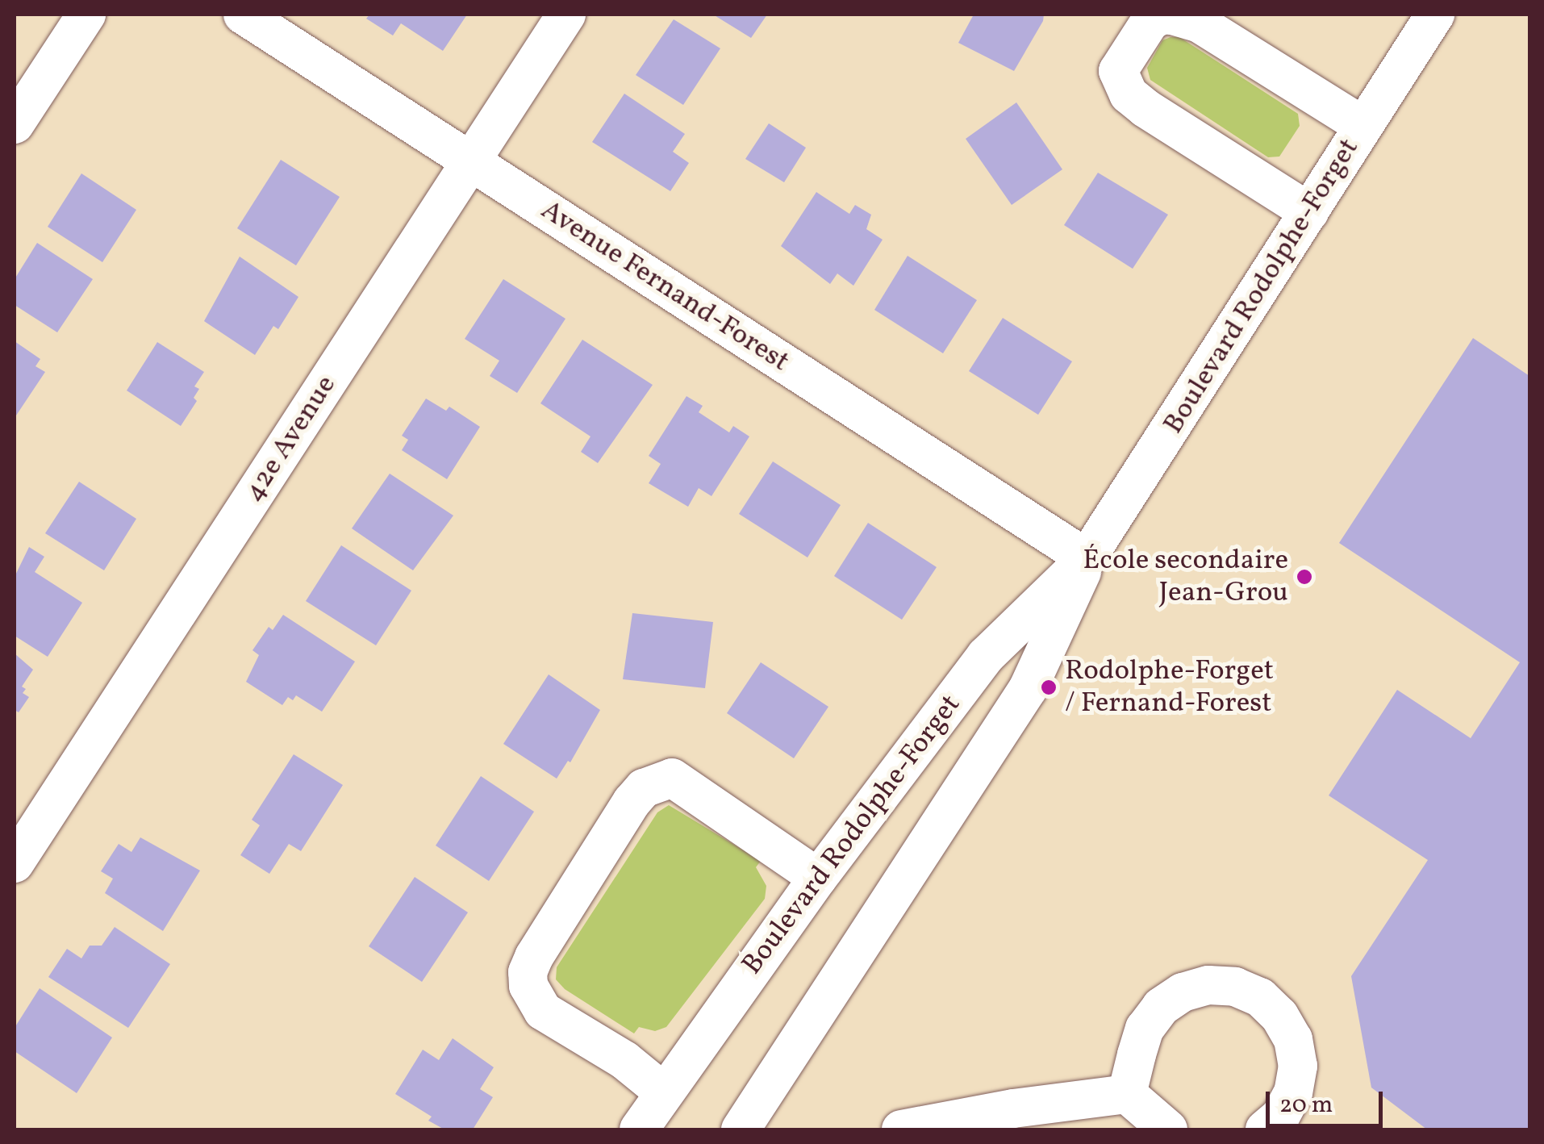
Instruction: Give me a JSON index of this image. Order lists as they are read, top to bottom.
{
  "streets": {
    "street": ["Avenue Fernand-Forest", "Boulevard Rodolphe-Forget", "42e Avenue"]
  },
  "crossings": [
    ["Avenue Fernand-Forest", "Boulevard Rodolphe-Forget"],
    ["Avenue Fernand-Forest", "42e Avenue"]
  ],
  "places": ["École secondaire Jean-Grou", "Rodolphe-Forget / Fernand-Forest"],
  "scale_bar": "20 m"
}
